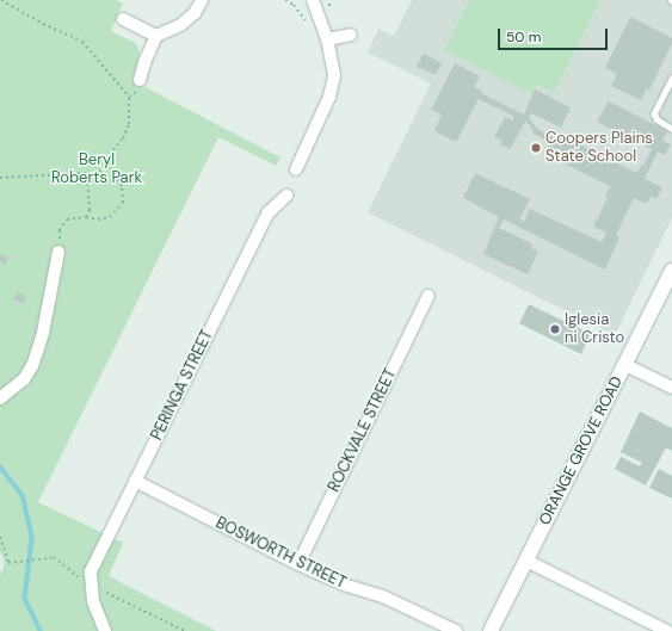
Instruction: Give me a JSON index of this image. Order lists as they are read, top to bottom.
{
  "streets": {
    "main road": ["ORANGE GROVE ROAD"],
    "street": ["PERINGA STREET", "ROCKVALE STREET", "BOSWORTH STREET"]
  },
  "crossings": [
    ["PERINGA STREET", "BOSWORTH STREET"],
    ["ROCKVALE STREET", "BOSWORTH STREET"]
  ],
  "parks": ["Beryl Roberts Park"],
  "places": ["Coopers Plains State School", "Iglesia ni Cristo"],
  "scale_bar": "50 m"
}
